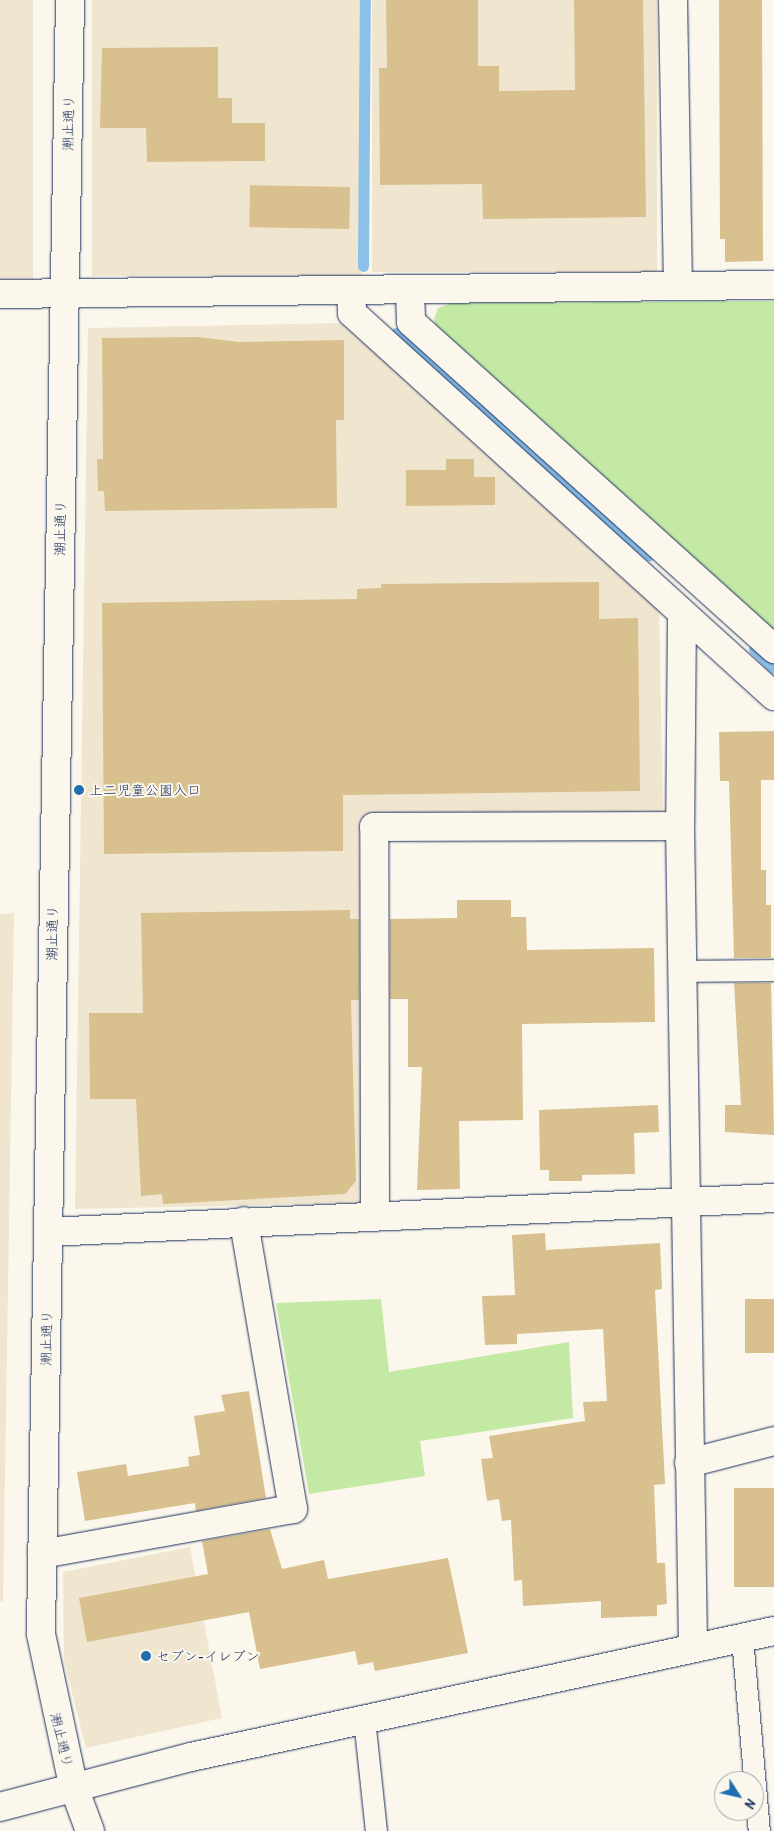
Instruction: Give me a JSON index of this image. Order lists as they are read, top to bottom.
{
  "streets": {
    "street": ["潮止通り"]
  },
  "places": ["上二児童公園入口", "セブン-イレブン"],
  "north": "bottom right"
}
